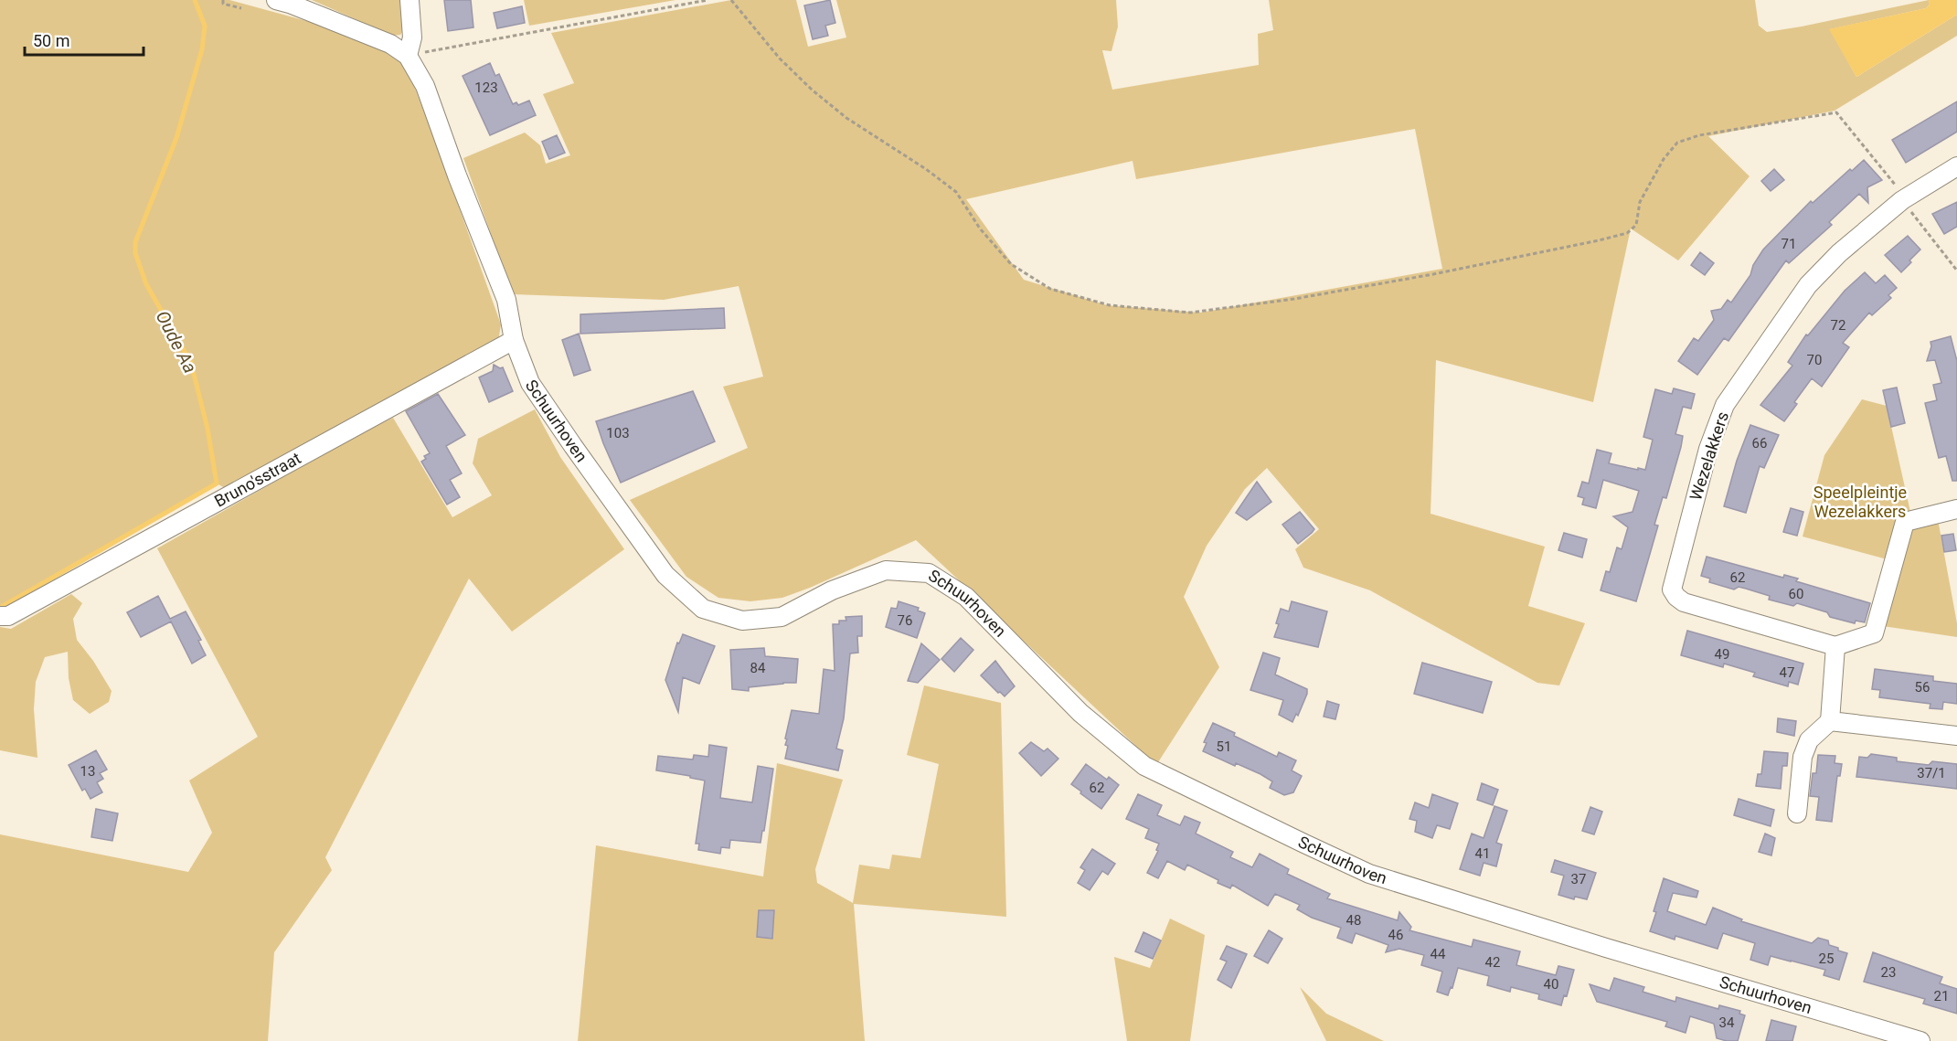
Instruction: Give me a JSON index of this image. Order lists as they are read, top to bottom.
{
  "streets": {
    "street": ["Schuurhoven", "Wezelakkers", "Bruno'sstraat"]
  },
  "crossings": [
    ["Schuurhoven", "Bruno'sstraat"]
  ],
  "water": ["Oude Aa"],
  "parks": ["Speelpleintje Wezelakkers"],
  "house_numbers": [
    "123",
    "71",
    "72",
    "70",
    "103",
    "66",
    "62",
    "60",
    "76",
    "49",
    "84",
    "47",
    "56",
    "51",
    "13",
    "37/1",
    "62",
    "41",
    "37",
    "48",
    "46",
    "44",
    "25",
    "42",
    "23",
    "40",
    "21",
    "34"
  ],
  "scale_bar": "50 m"
}
